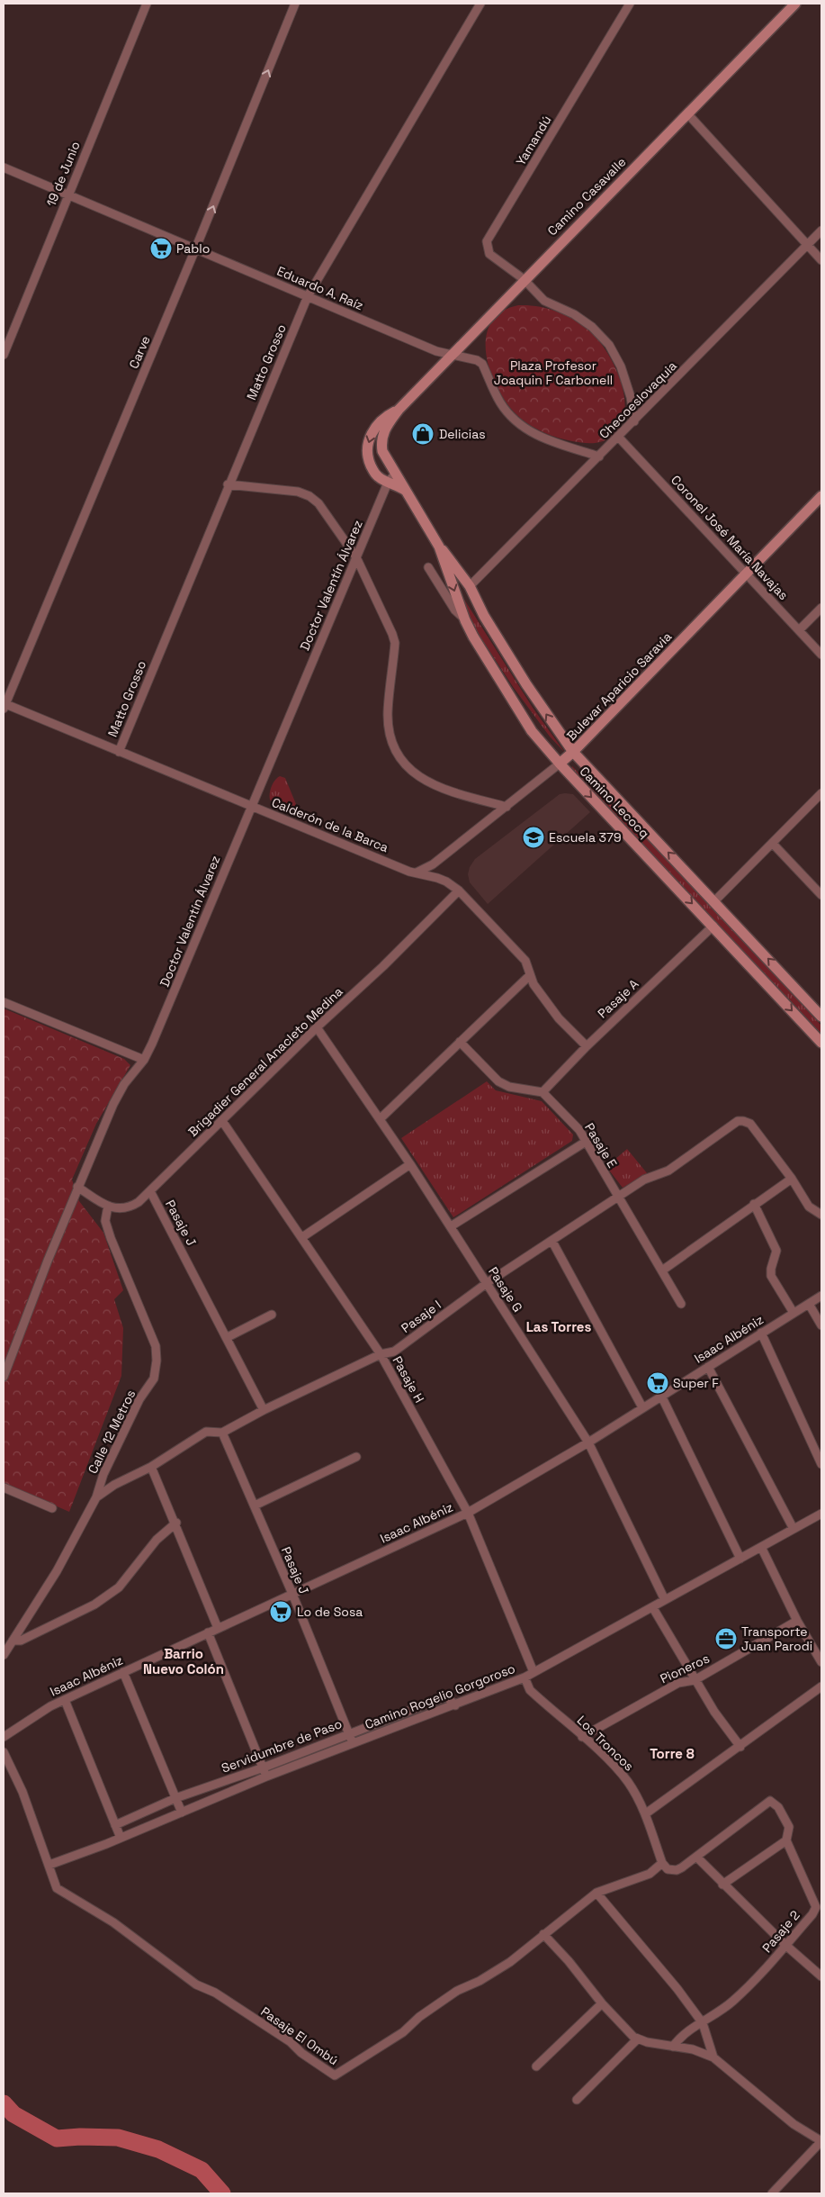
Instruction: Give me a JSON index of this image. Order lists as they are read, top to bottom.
{
  "streets": {
    "street": [
      "Yamandú",
      "19 de Junio",
      "Camino Casavalle",
      "Eduardo A. Raíz",
      "Carve",
      "Matto Grosso",
      "Checoeslovaquia",
      "Coronel José María Navajas",
      "Doctor Valentín Álvarez",
      "Bulevar Aparicio Saravia",
      "Camino Lecocq",
      "Calderón de la Barca",
      "Pasaje A",
      "Brigadier General Anacleto Medina",
      "Pasaje E",
      "Pasaje J",
      "Pasaje G",
      "Pasaje I",
      "Isaac Albéniz",
      "Pasaje H",
      "Calle 12 Metros",
      "Pioneros",
      "Camino Rogelio Gorgoroso",
      "Los Troncos",
      "Servidumbre de Paso",
      "Pasaje 2",
      "Pasaje El Ombú"
    ]
  },
  "crossings": [
    ["Yamandú", "Camino Casavalle"],
    ["19 de Junio", "Eduardo A. Raíz"],
    ["Camino Casavalle", "Eduardo A. Raíz"],
    ["Camino Casavalle", "Camino Lecocq"],
    ["Eduardo A. Raíz", "Carve"],
    ["Eduardo A. Raíz", "Matto Grosso"],
    ["Eduardo A. Raíz", "Checoeslovaquia"],
    ["Carve", "Calderón de la Barca"],
    ["Matto Grosso", "Calderón de la Barca"],
    ["Checoeslovaquia", "Coronel José María Navajas"],
    ["Checoeslovaquia", "Camino Lecocq"],
    ["Coronel José María Navajas", "Bulevar Aparicio Saravia"],
    ["Doctor Valentín Álvarez", "Camino Lecocq"],
    ["Doctor Valentín Álvarez", "Calderón de la Barca"],
    ["Bulevar Aparicio Saravia", "Camino Lecocq"],
    ["Bulevar Aparicio Saravia", "Calderón de la Barca"],
    ["Camino Lecocq", "Pasaje A"],
    ["Calderón de la Barca", "Pasaje A"],
    ["Calderón de la Barca", "Brigadier General Anacleto Medina"],
    ["Pasaje A", "Pasaje E"],
    ["Brigadier General Anacleto Medina", "Pasaje J"],
    ["Brigadier General Anacleto Medina", "Pasaje G"],
    ["Brigadier General Anacleto Medina", "Pasaje H"],
    ["Brigadier General Anacleto Medina", "Calle 12 Metros"],
    ["Pasaje E", "Pasaje I"],
    ["Pasaje J", "Pasaje I"],
    ["Pasaje J", "Isaac Albéniz"],
    ["Pasaje J", "Camino Rogelio Gorgoroso"],
    ["Pasaje J", "Servidumbre de Paso"],
    ["Pasaje G", "Pasaje I"],
    ["Pasaje G", "Isaac Albéniz"],
    ["Pasaje G", "Camino Rogelio Gorgoroso"],
    ["Pasaje I", "Pasaje H"],
    ["Pasaje I", "Calle 12 Metros"],
    ["Isaac Albéniz", "Pasaje H"],
    ["Pasaje H", "Camino Rogelio Gorgoroso"],
    ["Pioneros", "Los Troncos"],
    ["Camino Rogelio Gorgoroso", "Los Troncos"],
    ["Camino Rogelio Gorgoroso", "Servidumbre de Paso"],
    ["Camino Rogelio Gorgoroso", "Pasaje El Ombú"],
    ["Los Troncos", "Pasaje El Ombú"]
  ],
  "districts": ["Las Torres", "Barrio Nuevo Colón", "Torre 8"],
  "parks": ["Plaza Profesor Joaquin F Carbonell"],
  "places": {
    "supermarket": ["Pablo", "Super F", "Lo de Sosa"],
    "shop": ["Delicias"],
    "school or university": ["Escuela 379"],
    "office": ["Transporte Juan Parodi"]
  }
}
